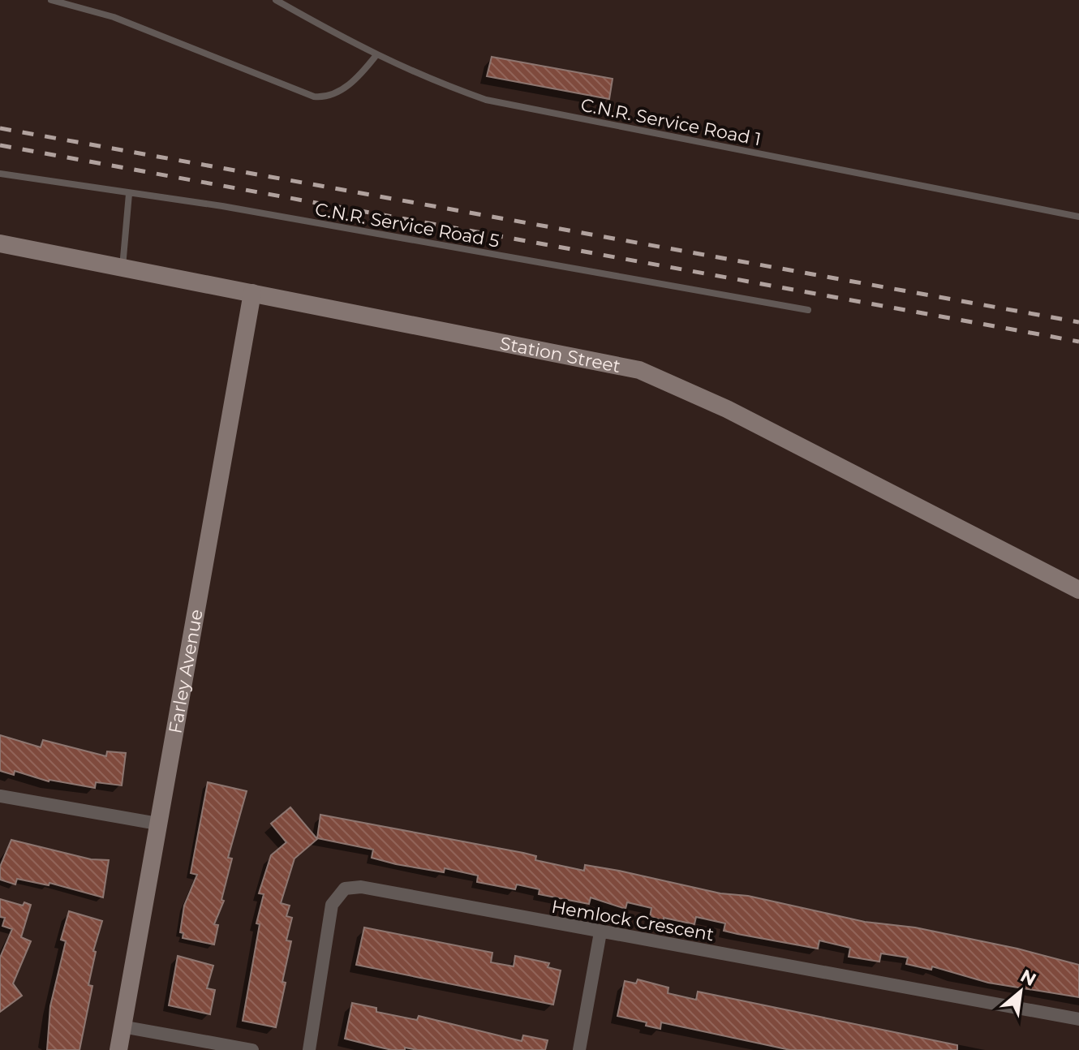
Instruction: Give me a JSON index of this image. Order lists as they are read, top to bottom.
{
  "streets": {
    "street": ["Station Street", "Farley Avenue", "Hemlock Crescent"],
    "lane": ["C.N.R. Service Road 1", "C.N.R. Service Road 5"]
  },
  "crossings": [
    ["Station Street", "Farley Avenue"]
  ],
  "north": "top right"
}
